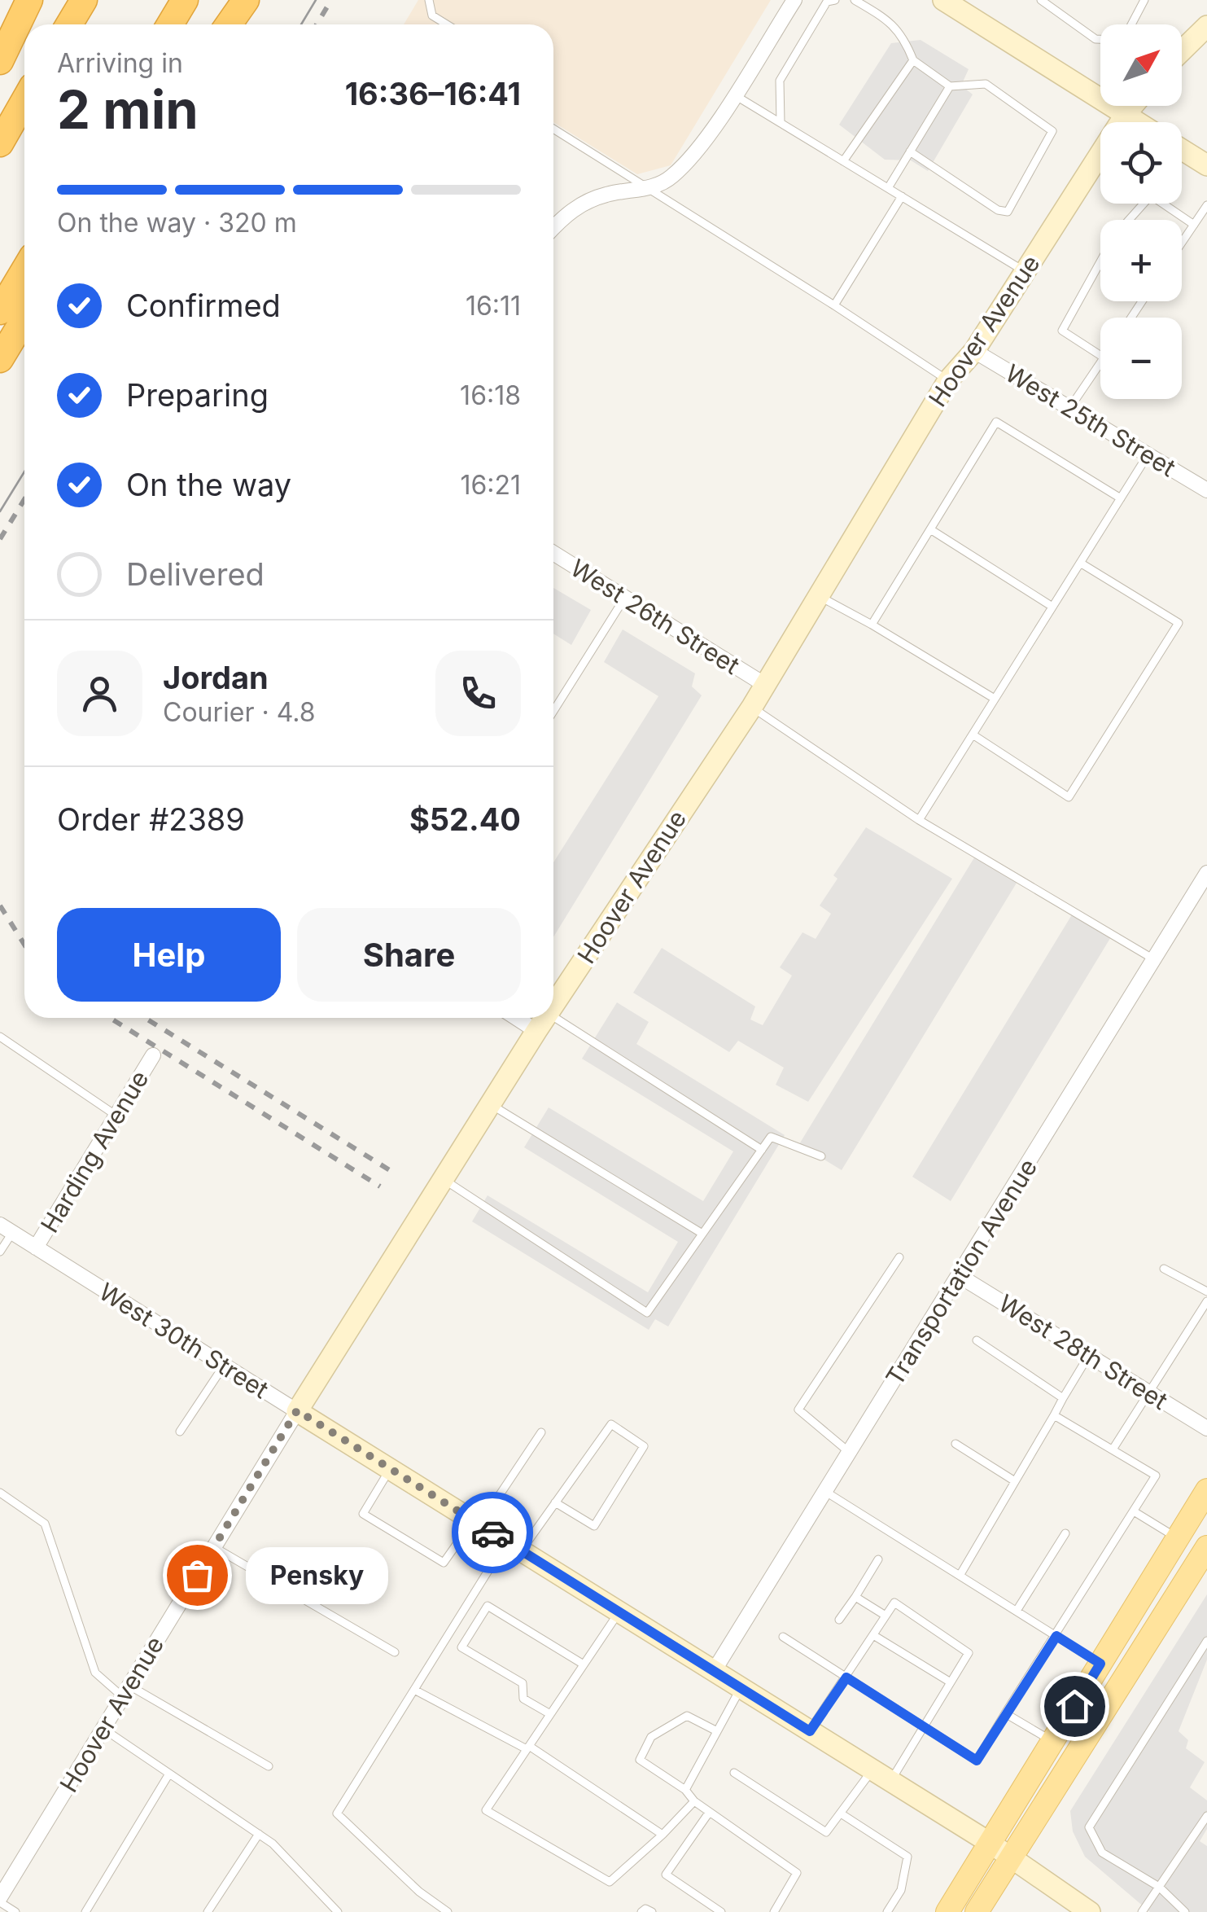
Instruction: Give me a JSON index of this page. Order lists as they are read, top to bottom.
{
  "streets": {
    "street": [
      "Hoover Avenue",
      "West 25th Street",
      "West 26th Street",
      "Harding Avenue",
      "Transportation Avenue",
      "West 30th Street",
      "West 28th Street"
    ]
  },
  "crossings": [
    ["Hoover Avenue", "West 25th Street"],
    ["Hoover Avenue", "West 26th Street"],
    ["Hoover Avenue", "West 30th Street"],
    ["Harding Avenue", "West 30th Street"],
    ["Transportation Avenue", "West 30th Street"],
    ["Transportation Avenue", "West 28th Street"]
  ],
  "places": ["Pensky"],
  "north": "top right",
  "page": {
    "map_buttons": ["+", "−"],
    "heading": ["2 min", "Arriving in", "16:36–16:41"],
    "panel": [
      "Jordan",
      "Courier · 4.8",
      "Order #2389",
      "$52.40"
    ],
    "bar": "On the way · 320 m",
    "list": [
      ["Confirmed", "16:11"],
      ["Preparing", "16:18"],
      ["On the way", "16:21"],
      "Delivered"
    ],
    "buttons": ["Help", "Share"],
    "bubble": "Pensky"
  }
}
